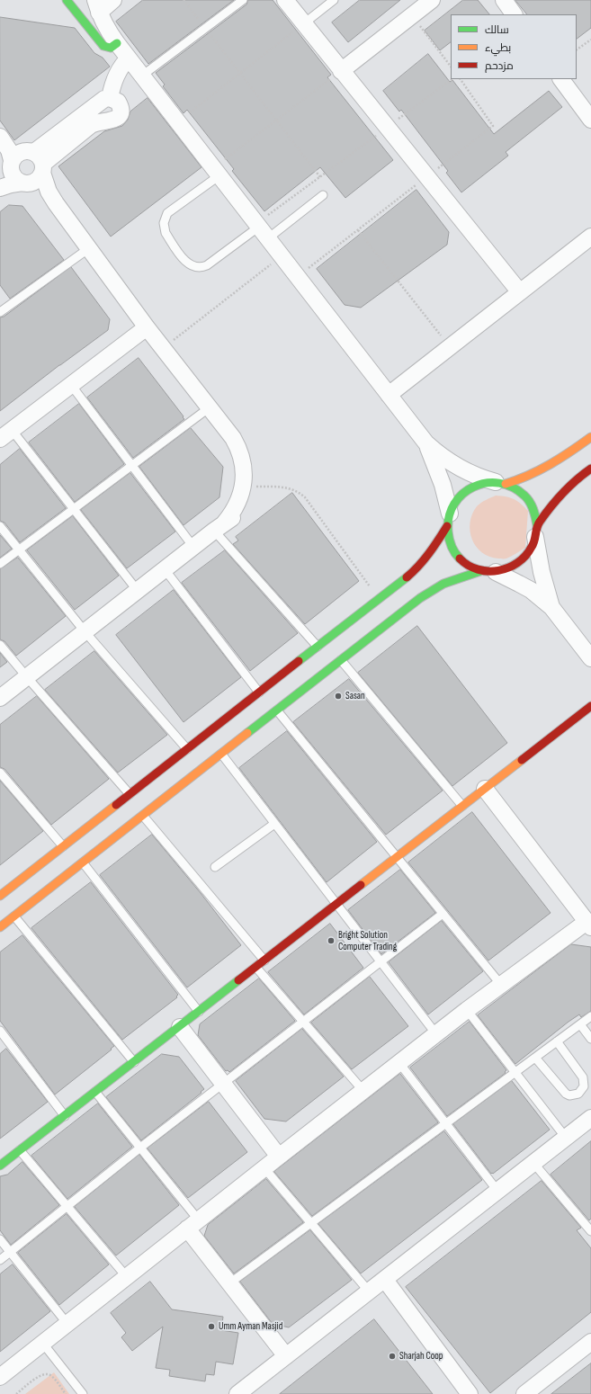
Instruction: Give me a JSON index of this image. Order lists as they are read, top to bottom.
{
  "places": [
    "Sasan",
    "Bright Solution Computer Trading",
    "Umm Ayman Masjid",
    "Sharjah Coop"
  ],
  "legend": ["سالك", "بطيء", "مزدحم"]
}
